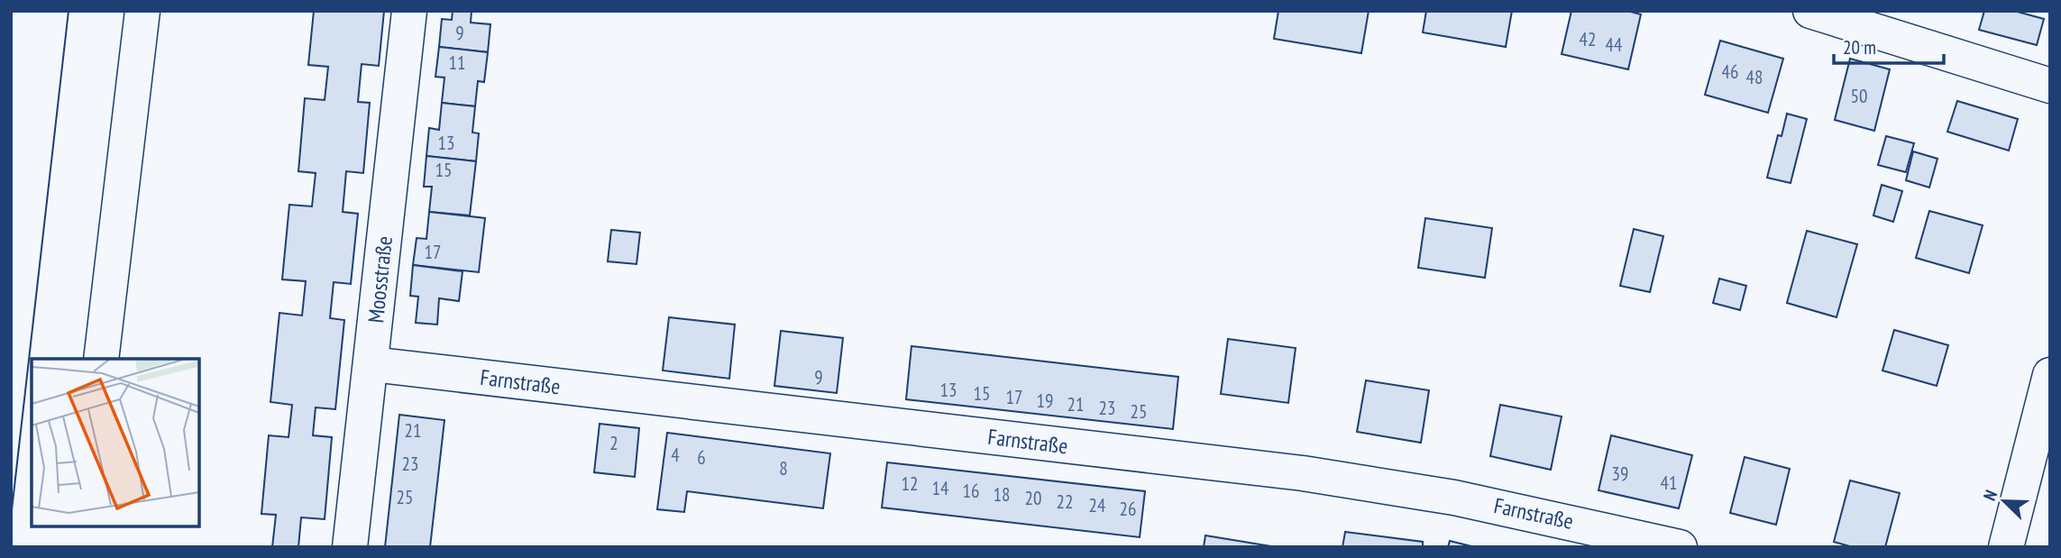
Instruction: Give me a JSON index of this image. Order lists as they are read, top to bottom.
{
  "streets": {
    "street": ["Moosstraße", "Farnstraße"]
  },
  "crossings": [
    ["Moosstraße", "Farnstraße"]
  ],
  "house_numbers": [
    "9",
    "42",
    "44",
    "11",
    "46",
    "48",
    "50",
    "13",
    "15",
    "17",
    "9",
    "13",
    "15",
    "17",
    "19",
    "21",
    "23",
    "25",
    "21",
    "2",
    "4",
    "6",
    "23",
    "8",
    "39",
    "41",
    "12",
    "14",
    "16",
    "18",
    "25",
    "20",
    "22",
    "24",
    "26"
  ],
  "scale_bar": "20 m",
  "north": "top left"
}
